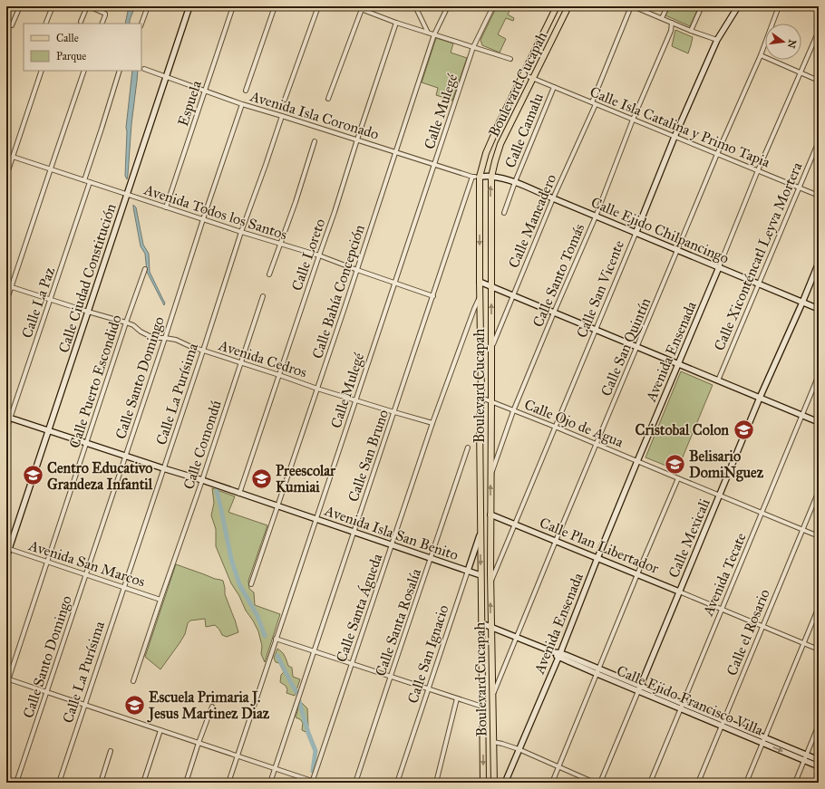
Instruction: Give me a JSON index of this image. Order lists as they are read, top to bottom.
{
  "streets": {
    "main road": ["Boulevard Cucapah"],
    "street": [
      "Espuela",
      "Calle Mulegé",
      "Avenida Isla Coronado",
      "Calle Isla Catalina y Primo Tapia",
      "Calle Camalu",
      "Avenida Todos los Santos",
      "Calle Maneadero",
      "Calle Ejido Chilpancingo",
      "Calle Loreto",
      "Calle Xiconténcatl Leyva Mortera",
      "Calle Santo Tomás",
      "Calle Ciudad Constitución",
      "Calle San Vicente",
      "Calle Bahía Concepción",
      "Calle La Paz",
      "Calle San Quintín",
      "Avenida Ensenada",
      "Avenida Cedros",
      "Calle Santo Domingo",
      "Calle Puerto Escondido",
      "Calle La Purísima",
      "Calle Ojo de Agua",
      "Calle Comondú",
      "Calle San Bruno",
      "Avenida Isla San Benito",
      "Calle Mexicali",
      "Calle Plan Libertador",
      "Avenida San Marcos",
      "Avenida Tecate",
      "Calle Santa Águeda",
      "Calle Santa Rosalía",
      "Calle el Rosario",
      "Calle San Ignacio",
      "Calle Ejido Francisco Villa"
    ]
  },
  "crossings": [
    ["Boulevard Cucapah", "Avenida Isla Coronado"],
    ["Boulevard Cucapah", "Calle Isla Catalina y Primo Tapia"],
    ["Boulevard Cucapah", "Calle Maneadero"],
    ["Boulevard Cucapah", "Calle Ejido Chilpancingo"],
    ["Boulevard Cucapah", "Calle Santo Tomás"],
    ["Boulevard Cucapah", "Calle San Vicente"],
    ["Boulevard Cucapah", "Calle San Quintín"],
    ["Boulevard Cucapah", "Calle Ojo de Agua"],
    ["Boulevard Cucapah", "Avenida Isla San Benito"],
    ["Boulevard Cucapah", "Calle Plan Libertador"],
    ["Boulevard Cucapah", "Calle Santa Águeda"],
    ["Boulevard Cucapah", "Calle San Ignacio"],
    ["Boulevard Cucapah", "Calle Ejido Francisco Villa"],
    ["Espuela", "Avenida Isla Coronado"],
    ["Espuela", "Avenida Todos los Santos"],
    ["Calle Mulegé", "Avenida Isla Coronado"],
    ["Calle Mulegé", "Avenida Todos los Santos"],
    ["Calle Mulegé", "Avenida Cedros"],
    ["Calle Mulegé", "Avenida Isla San Benito"],
    ["Avenida Isla Coronado", "Calle Ejido Chilpancingo"],
    ["Avenida Isla Coronado", "Calle Loreto"],
    ["Avenida Isla Coronado", "Calle Ciudad Constitución"],
    ["Avenida Isla Coronado", "Calle Bahía Concepción"],
    ["Avenida Isla Coronado", "Calle Santo Domingo"],
    ["Avenida Isla Coronado", "Calle La Purísima"],
    ["Avenida Isla Coronado", "Calle San Bruno"],
    ["Calle Isla Catalina y Primo Tapia", "Calle Camalu"],
    ["Calle Isla Catalina y Primo Tapia", "Calle Maneadero"],
    ["Calle Isla Catalina y Primo Tapia", "Calle Xiconténcatl Leyva Mortera"],
    ["Calle Isla Catalina y Primo Tapia", "Calle Santo Tomás"],
    ["Calle Isla Catalina y Primo Tapia", "Calle San Vicente"],
    ["Calle Isla Catalina y Primo Tapia", "Calle San Quintín"],
    ["Calle Isla Catalina y Primo Tapia", "Avenida Ensenada"],
    ["Calle Camalu", "Calle Ejido Chilpancingo"],
    ["Avenida Todos los Santos", "Calle Loreto"],
    ["Avenida Todos los Santos", "Calle Ciudad Constitución"],
    ["Avenida Todos los Santos", "Calle Bahía Concepción"],
    ["Avenida Todos los Santos", "Calle La Paz"],
    ["Avenida Todos los Santos", "Calle Santo Domingo"],
    ["Avenida Todos los Santos", "Calle La Purísima"],
    ["Avenida Todos los Santos", "Calle San Bruno"],
    ["Calle Maneadero", "Calle Ejido Chilpancingo"],
    ["Calle Ejido Chilpancingo", "Calle Xiconténcatl Leyva Mortera"],
    ["Calle Ejido Chilpancingo", "Calle Santo Tomás"],
    ["Calle Ejido Chilpancingo", "Calle San Vicente"],
    ["Calle Ejido Chilpancingo", "Calle San Quintín"],
    ["Calle Ejido Chilpancingo", "Avenida Ensenada"],
    ["Calle Ejido Chilpancingo", "Calle Mexicali"],
    ["Calle Loreto", "Avenida Cedros"],
    ["Calle Loreto", "Avenida Isla San Benito"],
    ["Calle Santo Tomás", "Calle Ojo de Agua"],
    ["Calle Ciudad Constitución", "Avenida Cedros"],
    ["Calle Ciudad Constitución", "Avenida Isla San Benito"],
    ["Calle Ciudad Constitución", "Avenida San Marcos"],
    ["Calle San Vicente", "Calle Ojo de Agua"],
    ["Calle San Vicente", "Calle Plan Libertador"],
    ["Calle Bahía Concepción", "Avenida Cedros"],
    ["Calle Bahía Concepción", "Avenida Isla San Benito"],
    ["Calle La Paz", "Avenida Cedros"],
    ["Calle La Paz", "Avenida Isla San Benito"],
    ["Calle San Quintín", "Calle Ojo de Agua"],
    ["Calle San Quintín", "Calle Plan Libertador"],
    ["Calle San Quintín", "Calle Ejido Francisco Villa"],
    ["Avenida Ensenada", "Calle Ojo de Agua"],
    ["Avenida Ensenada", "Calle Plan Libertador"],
    ["Avenida Ensenada", "Calle Ejido Francisco Villa"],
    ["Avenida Cedros", "Calle Santo Domingo"],
    ["Avenida Cedros", "Calle Puerto Escondido"],
    ["Avenida Cedros", "Calle La Purísima"],
    ["Avenida Cedros", "Calle Comondú"],
    ["Avenida Cedros", "Calle San Bruno"],
    ["Avenida Cedros", "Calle Santa Águeda"],
    ["Calle Santo Domingo", "Avenida Isla San Benito"],
    ["Calle Santo Domingo", "Avenida San Marcos"],
    ["Calle Puerto Escondido", "Avenida Isla San Benito"],
    ["Calle Puerto Escondido", "Avenida San Marcos"],
    ["Calle La Purísima", "Avenida Isla San Benito"],
    ["Calle La Purísima", "Avenida San Marcos"],
    ["Calle Ojo de Agua", "Calle Mexicali"],
    ["Calle Ojo de Agua", "Avenida Tecate"],
    ["Calle Ojo de Agua", "Calle el Rosario"],
    ["Calle Comondú", "Avenida Isla San Benito"],
    ["Calle Comondú", "Avenida San Marcos"],
    ["Calle San Bruno", "Avenida Isla San Benito"],
    ["Avenida Isla San Benito", "Calle Santa Águeda"],
    ["Avenida Isla San Benito", "Calle Santa Rosalía"],
    ["Avenida Isla San Benito", "Calle San Ignacio"],
    ["Calle Mexicali", "Calle Plan Libertador"],
    ["Calle Mexicali", "Calle Ejido Francisco Villa"],
    ["Calle Plan Libertador", "Avenida Tecate"],
    ["Calle Plan Libertador", "Calle el Rosario"],
    ["Avenida Tecate", "Calle Ejido Francisco Villa"],
    ["Calle el Rosario", "Calle Ejido Francisco Villa"]
  ],
  "places": {
    "school or university": [
      "Cristobal Colon",
      "Belisario DomiNguez",
      "Centro Educativo Grandeza Infantil",
      "Preescolar Kumiai",
      "Escuela Primaria J. Jesus Martinez Diaz"
    ]
  },
  "legend": ["Calle", "Parque"],
  "north": "right"
}
